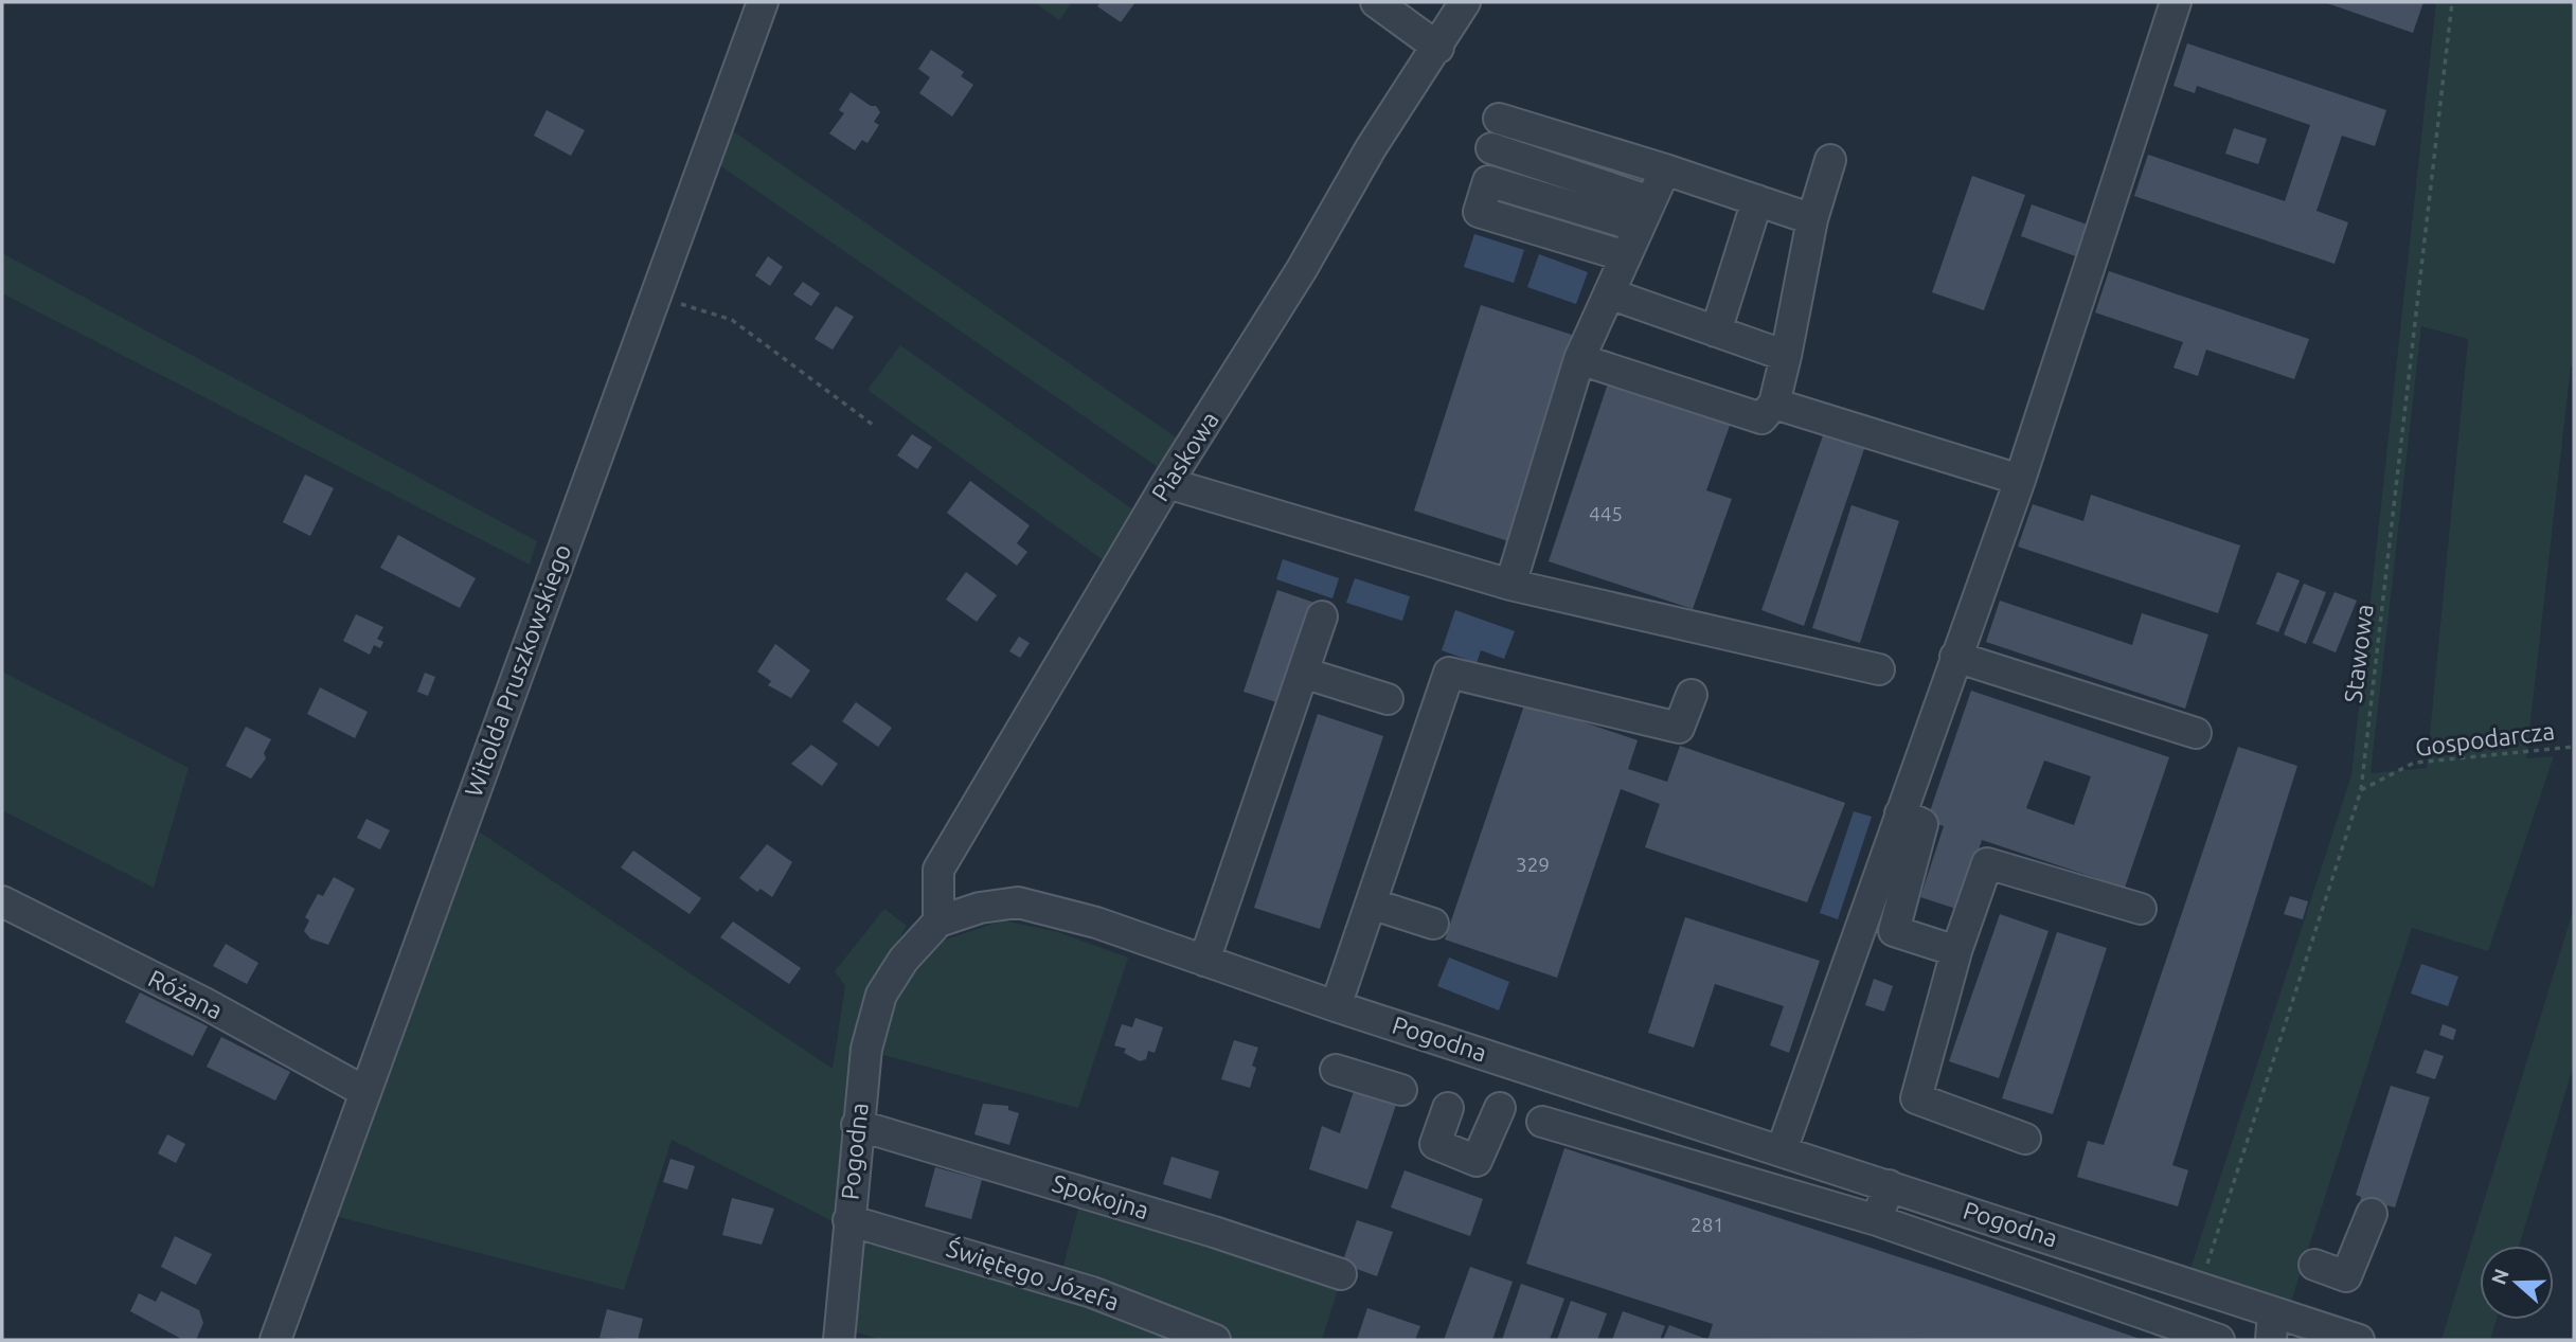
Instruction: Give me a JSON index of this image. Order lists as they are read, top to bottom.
{
  "streets": {
    "street": [
      "Piaskowa",
      "Witolda Pruszkowskiego",
      "Różana",
      "Pogodna",
      "Spokojna",
      "Świętego Józefa"
    ],
    "path": ["Stawowa", "Gospodarcza"]
  },
  "crossings": [
    ["Piaskowa", "Pogodna"],
    ["Stawowa", "Gospodarcza"],
    ["Stawowa", "Pogodna"],
    ["Witolda Pruszkowskiego", "Różana"],
    ["Pogodna", "Spokojna"],
    ["Pogodna", "Świętego Józefa"]
  ],
  "house_numbers": ["445", "329", "281"],
  "north": "left"
}
